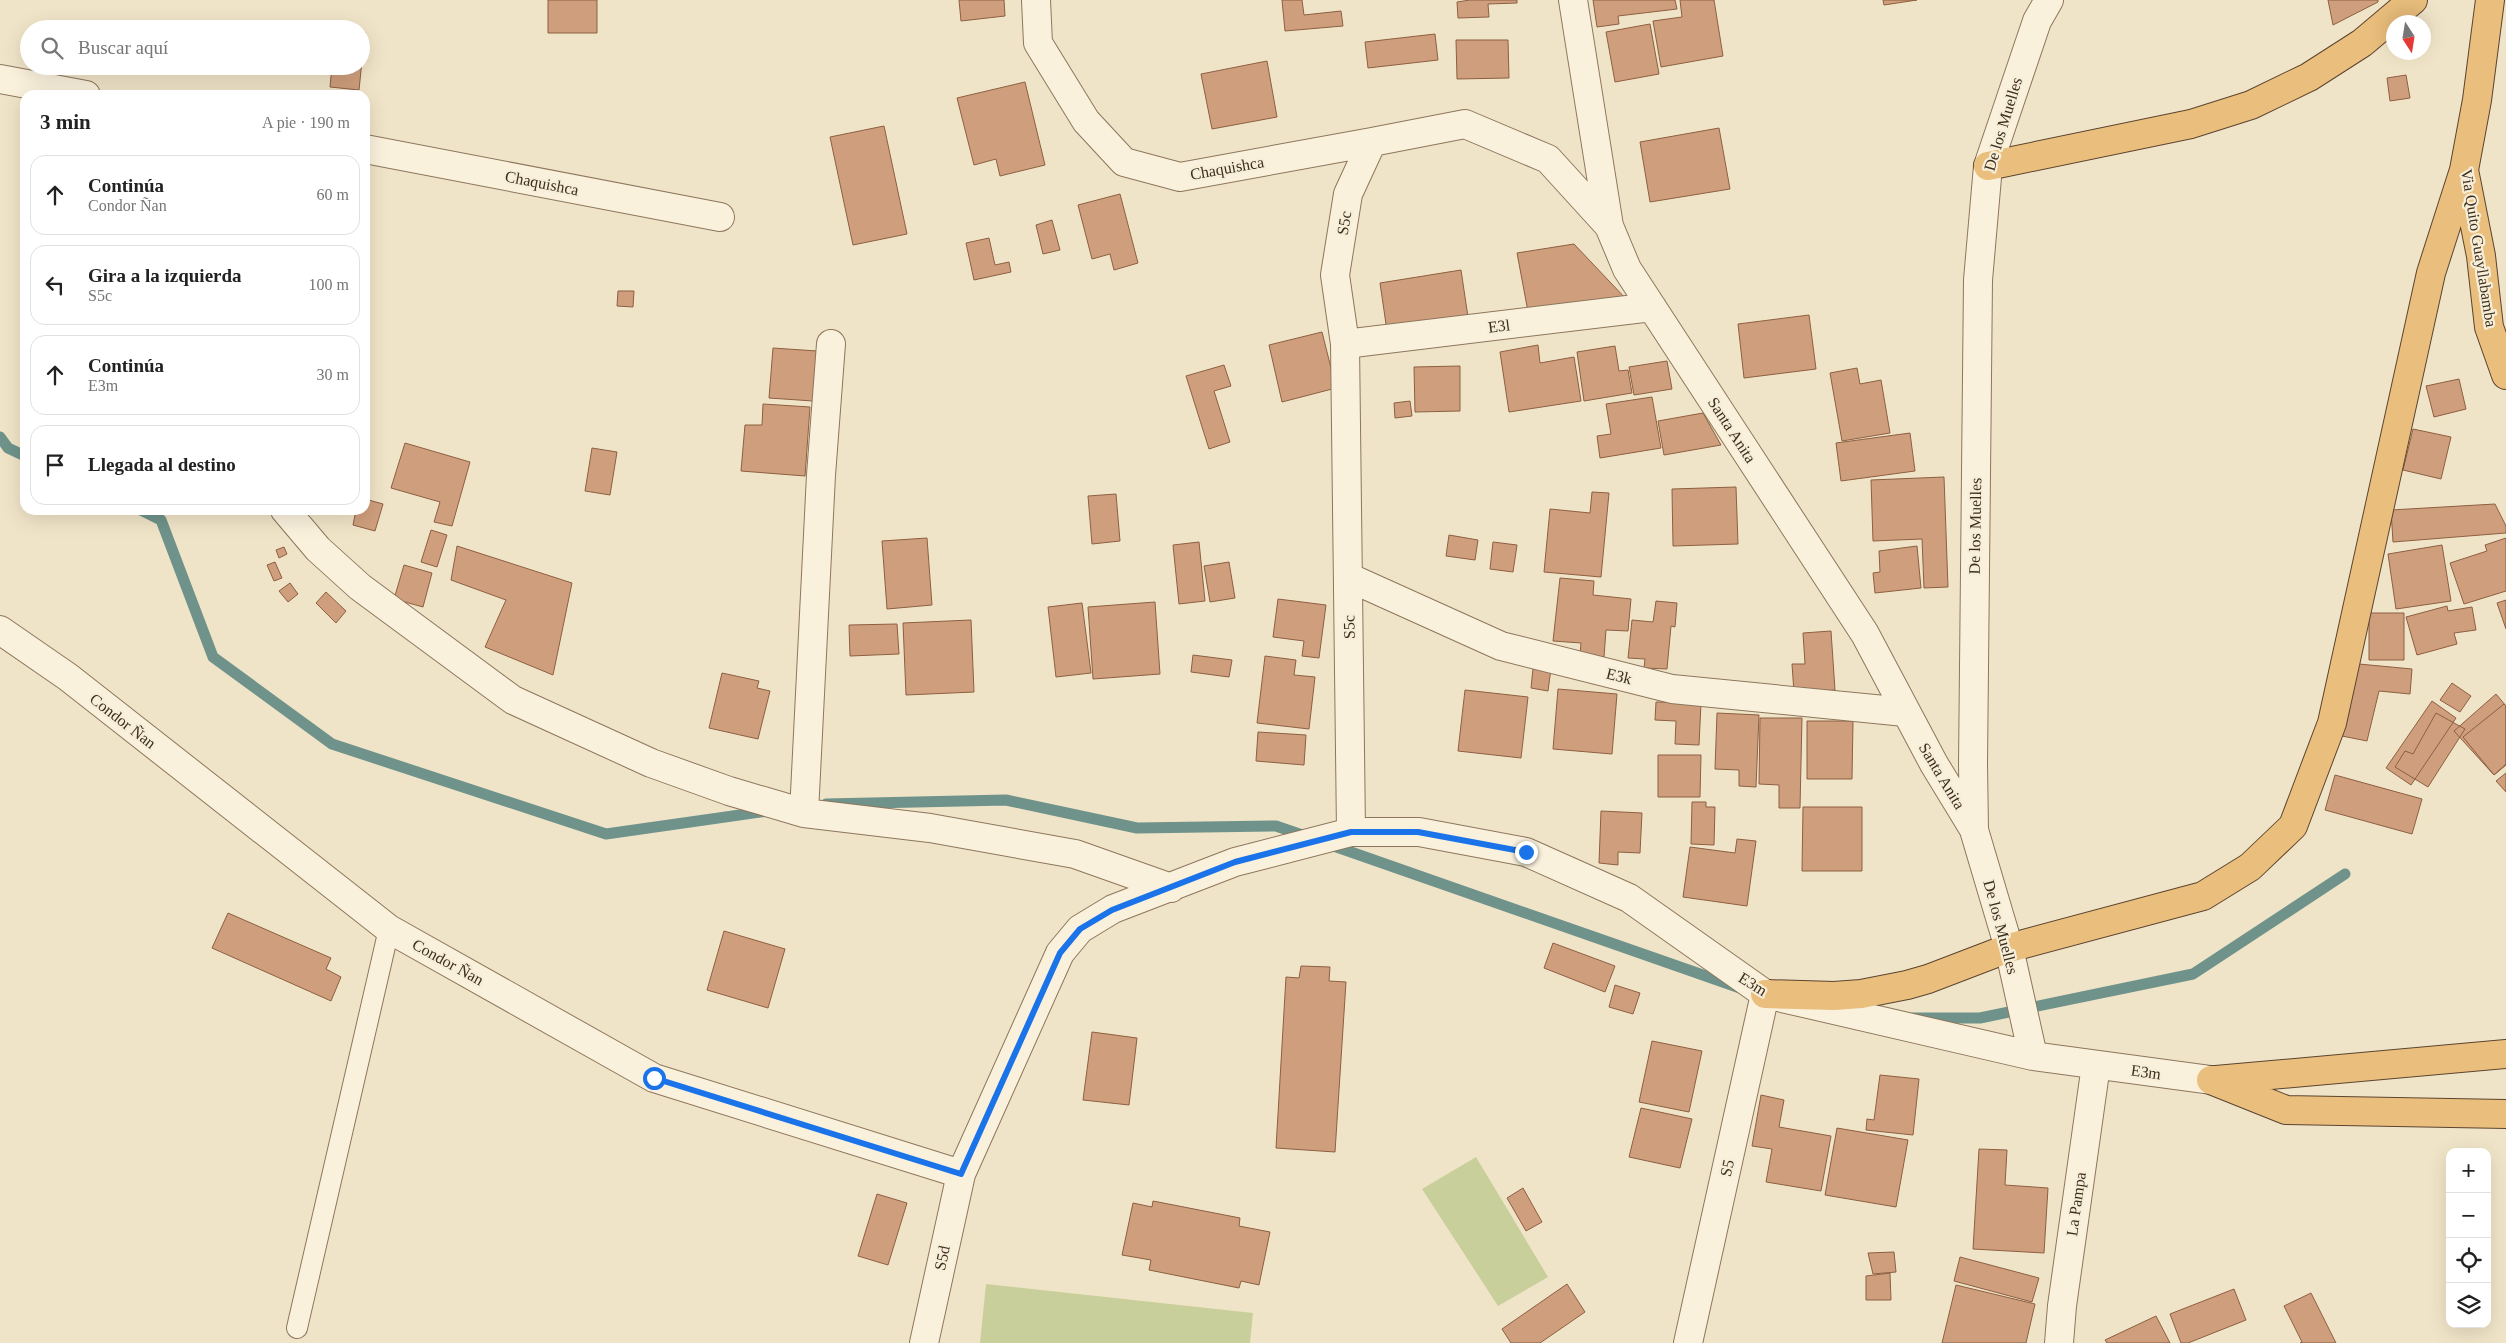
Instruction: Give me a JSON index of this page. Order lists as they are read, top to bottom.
{
  "streets": {
    "highway": ["Via Quito Guayllabamba"],
    "street": [
      "De los Muelles",
      "Chaquishca",
      "S5c",
      "E3l",
      "Santa Anita",
      "E3k",
      "Condor Ñan",
      "E3m",
      "S5",
      "La Pampa",
      "S5d"
    ]
  },
  "crossings": [
    ["De los Muelles", "Santa Anita"],
    ["De los Muelles", "E3m"],
    ["Chaquishca", "S5c"],
    ["S5c", "E3l"],
    ["S5c", "E3k"],
    ["S5c", "E3m"],
    ["E3l", "Santa Anita"],
    ["Santa Anita", "E3k"],
    ["Condor Ñan", "S5d"],
    ["E3m", "S5"],
    ["E3m", "La Pampa"]
  ],
  "north": "bottom",
  "page": {
    "search": "Buscar aquí",
    "heading": ["3 min", "A pie · 190 m"],
    "list": [
      ["Continúa", "Condor Ñan", "60 m"],
      ["Gira a la izquierda", "S5c", "100 m"],
      ["Continúa", "E3m", "30 m"],
      "Llegada al destino"
    ],
    "map_buttons": ["+", "−"]
  }
}
